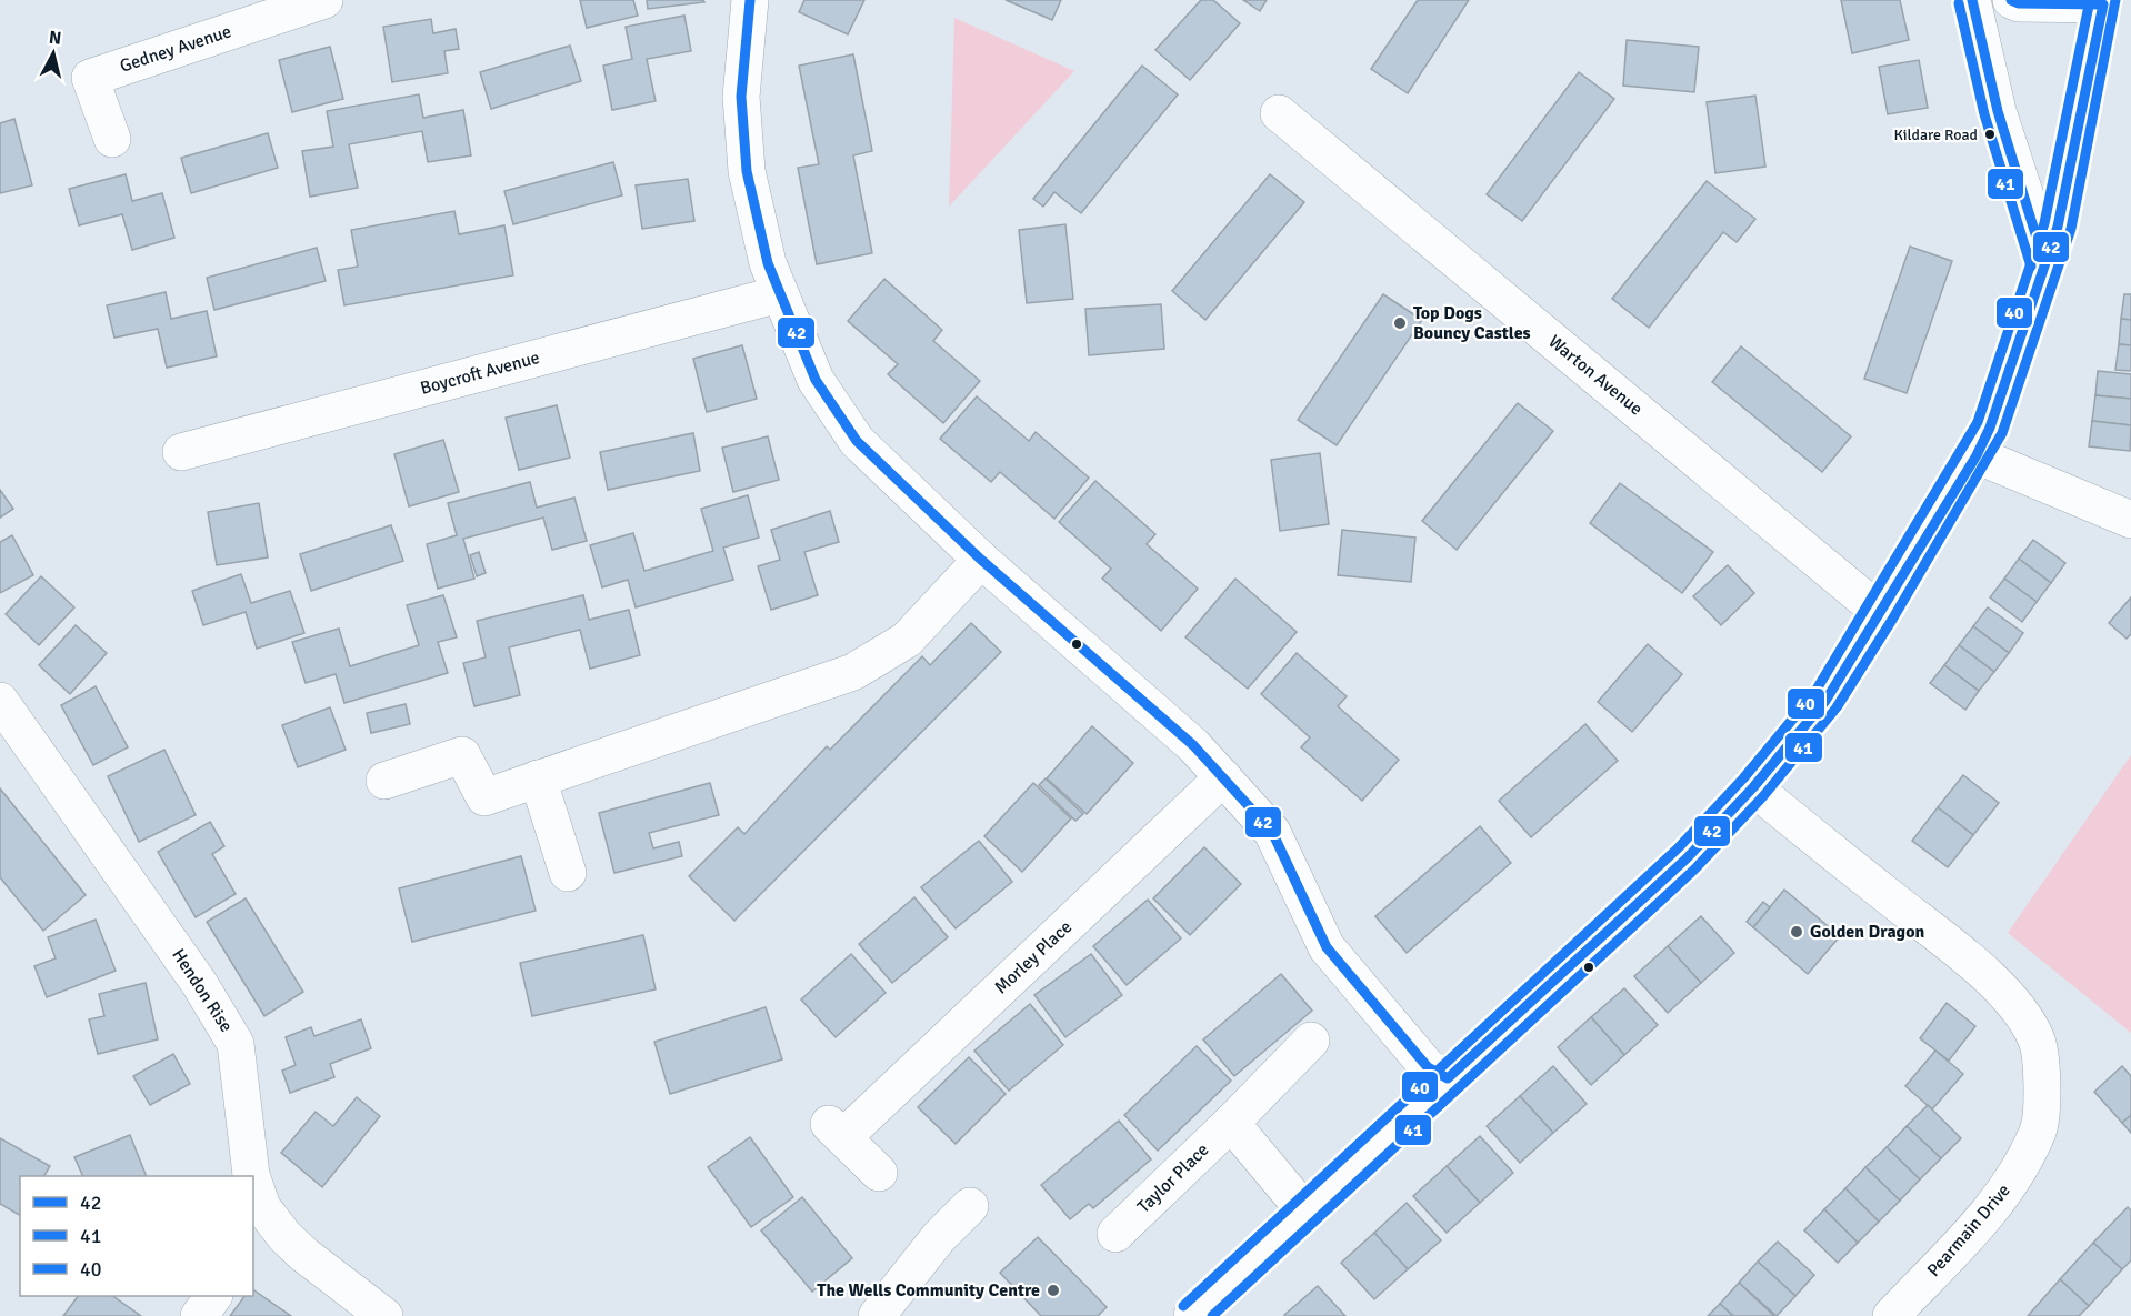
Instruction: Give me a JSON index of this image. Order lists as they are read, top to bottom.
{
  "streets": {
    "street": [
      "Gedney Avenue",
      "Boycroft Avenue",
      "Warton Avenue",
      "Morley Place",
      "Hendon Rise",
      "Taylor Place",
      "Pearmain Drive"
    ]
  },
  "places": [
    "Kildare Road",
    "Top Dogs Bouncy Castles",
    "Golden Dragon",
    "The Wells Community Centre"
  ],
  "lines": ["transit line 42", "transit line 41", "transit line 40"],
  "legend": ["42", "41", "40"],
  "north": "top"
}
